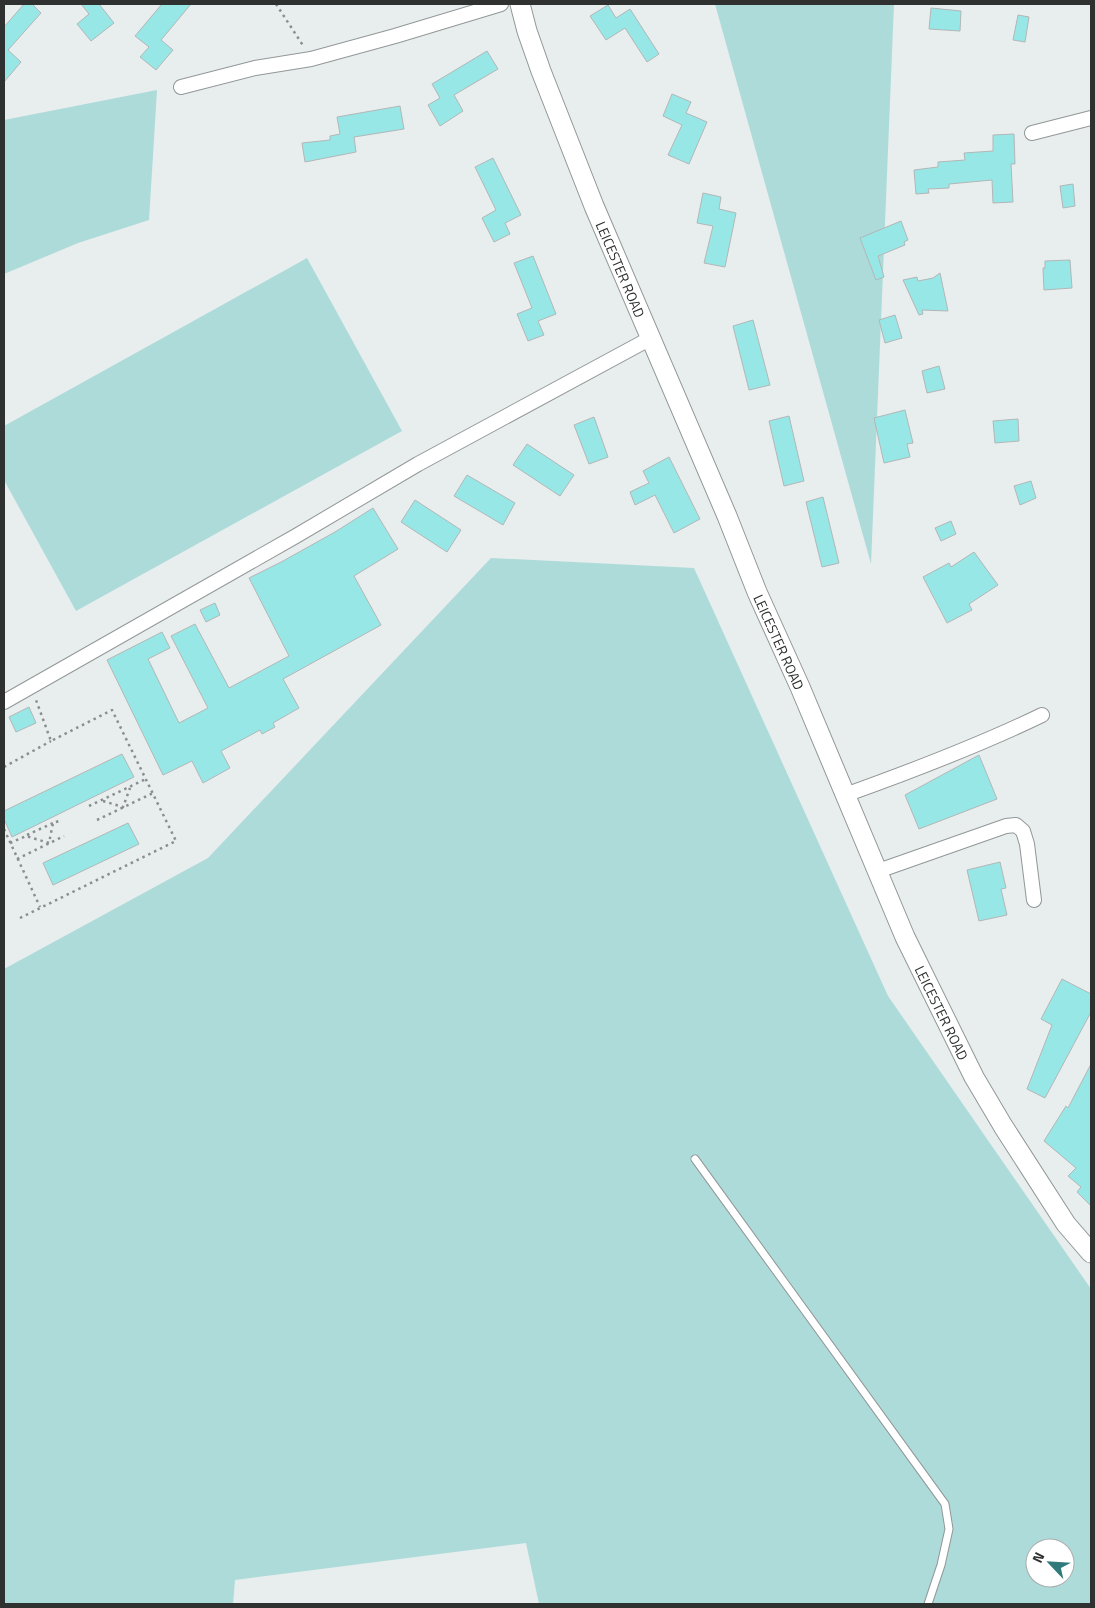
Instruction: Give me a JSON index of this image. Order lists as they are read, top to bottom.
{
  "streets": {
    "street": ["LEICESTER ROAD"]
  },
  "north": "top left"
}
